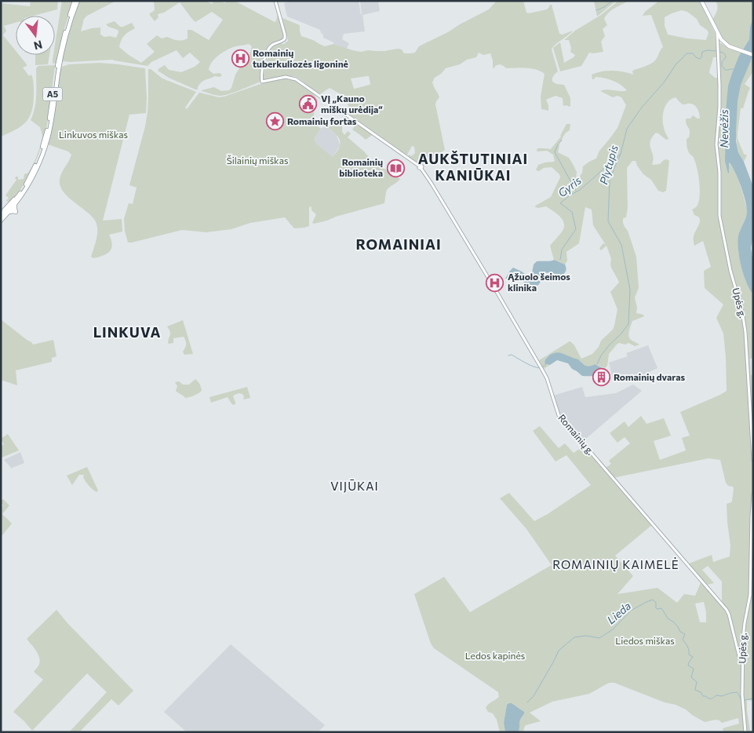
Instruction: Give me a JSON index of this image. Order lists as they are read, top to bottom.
{
  "streets": {
    "highway": ["A5"],
    "main road": ["Upės g.", "Romainių g."]
  },
  "crossings": [
    ["Upės g.", "Romainių g."]
  ],
  "districts": [
    "AUKŠTUTINIAI KANIŪKAI",
    "ROMAINIAI",
    "LINKUVA",
    "VIJŪKAI",
    "ROMAINIŲ KAIMELĖ"
  ],
  "water": [
    "Nevėžis",
    "Plytupis",
    "Gyris",
    "Lieda"
  ],
  "parks": [
    "Linkuvos miškas",
    "Šilainių miškas",
    "Liedos miškas",
    "Ledos kapinės"
  ],
  "places": {
    "hospital": ["Romainių tuberkuliozės ligoninė", "Ąžuolo šeimos klinika"],
    "public building": ["VĮ „Kauno miškų urėdija“"],
    "place": ["Romainių fortas"],
    "library": ["Romainių biblioteka"],
    "building": ["Romainių dvaras"]
  },
  "north": "bottom"
}
